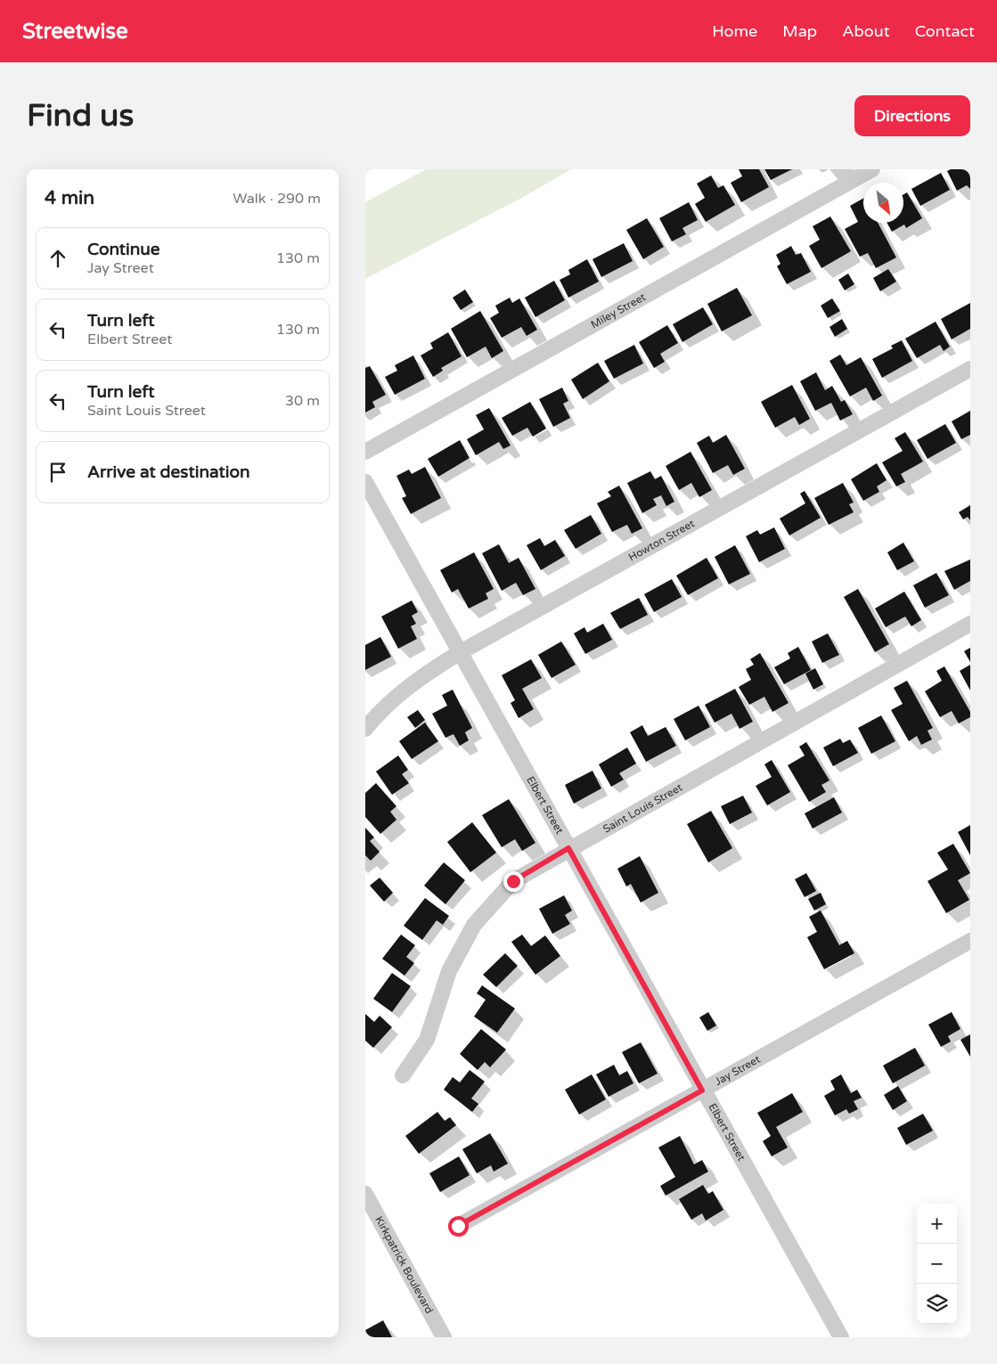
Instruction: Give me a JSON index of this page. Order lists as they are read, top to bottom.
{
  "streets": {
    "street": [
      "Miley Street",
      "Howton Street",
      "Elbert Street",
      "Saint Louis Street",
      "Jay Street",
      "Kirkpatrick Boulevard"
    ]
  },
  "crossings": [
    ["Howton Street", "Elbert Street"],
    ["Elbert Street", "Saint Louis Street"],
    ["Elbert Street", "Jay Street"]
  ],
  "north": "bottom right",
  "page": {
    "header": "Streetwise",
    "nav": [
      "Home",
      "Map",
      "About",
      "Contact"
    ],
    "buttons": "Directions",
    "title": "Find us",
    "heading": ["4 min", "Walk · 290 m"],
    "list": [
      ["Continue", "Jay Street", "130 m"],
      ["Turn left", "Elbert Street", "130 m"],
      ["Turn left", "Saint Louis Street", "30 m"],
      "Arrive at destination"
    ],
    "map_buttons": ["+", "−"]
  }
}
